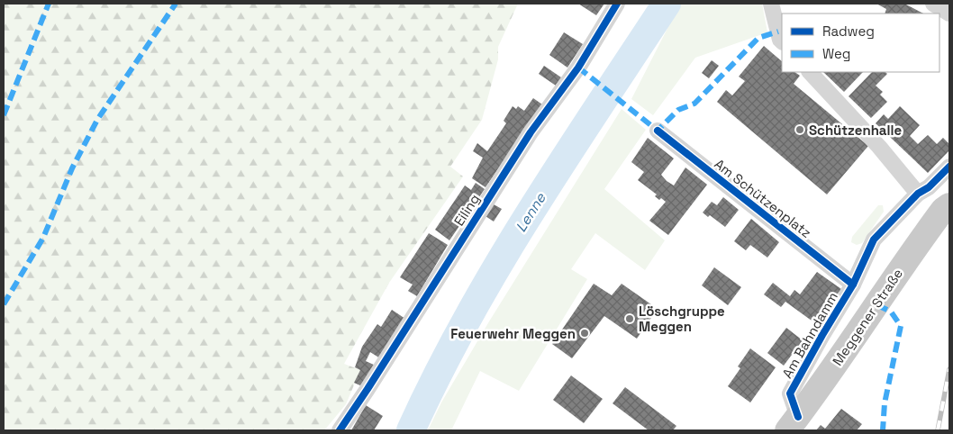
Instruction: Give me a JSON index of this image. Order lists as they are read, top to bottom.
{
  "streets": {
    "main road": ["Meggener Straße"],
    "street": ["Am Schützenplatz", "Eiling", "Am Bahndamm"]
  },
  "crossings": [
    ["Am Schützenplatz", "Am Bahndamm"],
    ["Meggener Straße", "Am Bahndamm"]
  ],
  "water": ["Lenne"],
  "places": ["Schützenhalle", "Löschgruppe Meggen", "Feuerwehr Meggen"],
  "legend": ["Radweg", "Weg"]
}
